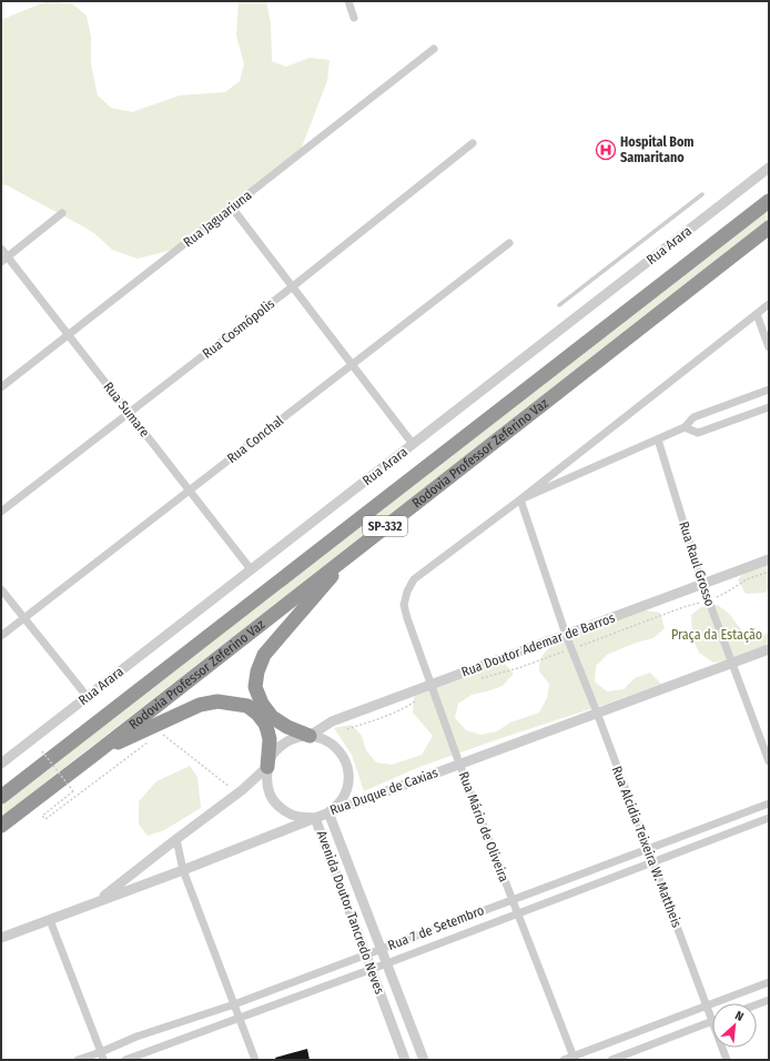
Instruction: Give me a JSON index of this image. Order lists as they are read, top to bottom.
{
  "streets": {
    "highway": ["Rodovia Professor Zeferino Vaz", "SP-332"],
    "street": [
      "Rua Jaguariuna",
      "Rua Arara",
      "Rua Cosmópolis",
      "Rua Sumare",
      "Rua Conchal",
      "Rua Raul Grosso",
      "Rua Doutor Ademar de Barros",
      "Rua Duque de Caxias",
      "Rua Mário de Oliveira",
      "Rua Alcidia Teixeira W. Mattheis",
      "Avenida Doutor Tancredo Neves",
      "Rua 7 de Setembro"
    ]
  },
  "crossings": [
    ["Rua Jaguariuna", "Rua Sumare"],
    ["Rua Arara", "Rua Sumare"],
    ["Rua Cosmópolis", "Rua Sumare"],
    ["Rua Sumare", "Rua Conchal"],
    ["Rua Raul Grosso", "Rua Doutor Ademar de Barros"],
    ["Rua Raul Grosso", "Rua Duque de Caxias"],
    ["Rua Doutor Ademar de Barros", "Rua Duque de Caxias"],
    ["Rua Doutor Ademar de Barros", "Rua Mário de Oliveira"],
    ["Rua Doutor Ademar de Barros", "Rua Alcidia Teixeira W. Mattheis"],
    ["Rua Doutor Ademar de Barros", "Avenida Doutor Tancredo Neves"],
    ["Rua Duque de Caxias", "Rua Mário de Oliveira"],
    ["Rua Duque de Caxias", "Rua Alcidia Teixeira W. Mattheis"],
    ["Rua Duque de Caxias", "Avenida Doutor Tancredo Neves"],
    ["Rua Mário de Oliveira", "Rua Alcidia Teixeira W. Mattheis"],
    ["Rua Mário de Oliveira", "Rua 7 de Setembro"],
    ["Rua Alcidia Teixeira W. Mattheis", "Rua 7 de Setembro"],
    ["Avenida Doutor Tancredo Neves", "Rua 7 de Setembro"]
  ],
  "parks": ["Praça da Estação"],
  "places": {
    "hospital": ["Hospital Bom Samaritano"]
  },
  "north": "top right"
}
